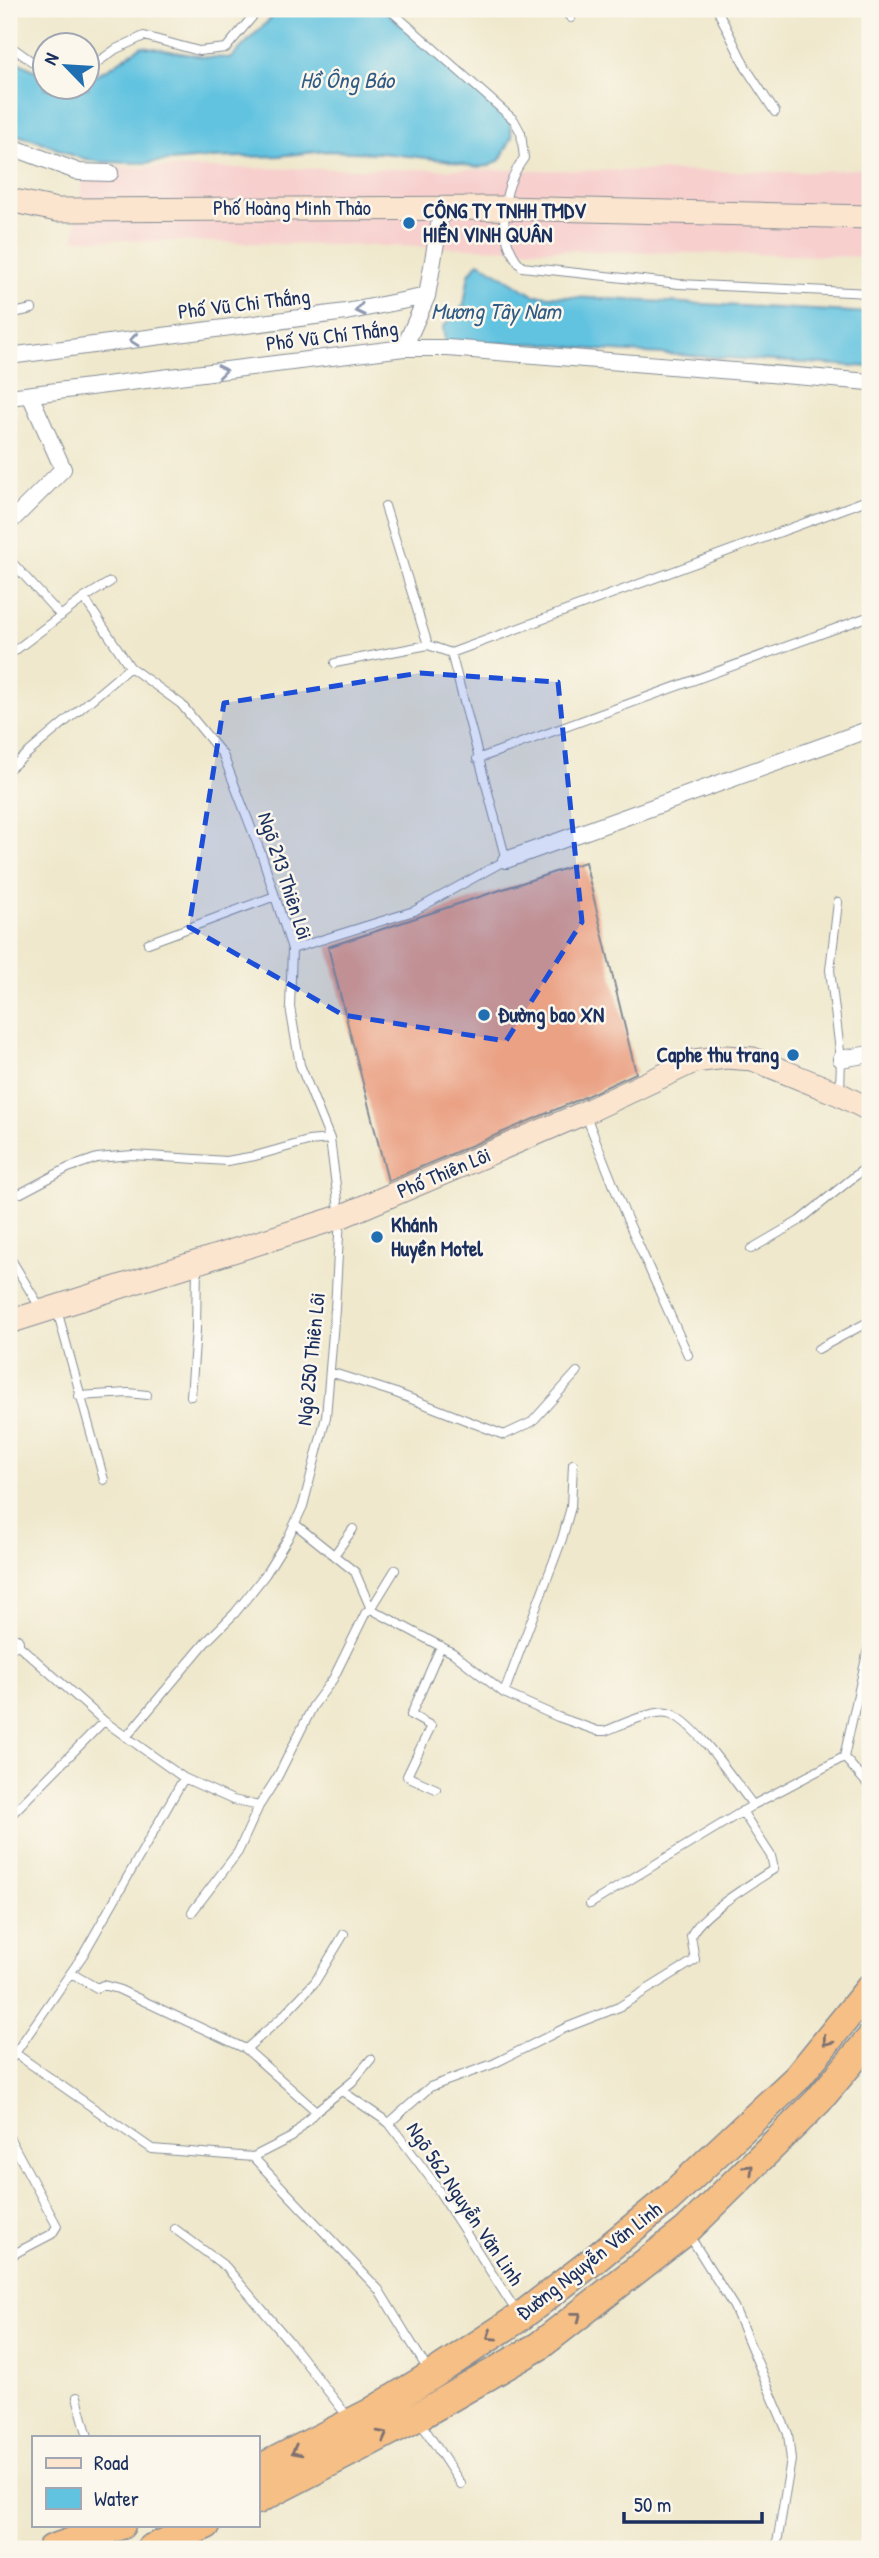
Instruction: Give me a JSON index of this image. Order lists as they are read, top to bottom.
{
  "streets": {
    "highway": ["Đường Nguyễn Văn Linh"],
    "main road": ["Phố Hoàng Minh Thảo", "Phố Thiên Lôi"],
    "street": ["Phố Vũ Chi Thắng", "Phố Vũ Chí Thắng"],
    "lane": ["Ngõ 213 Thiên Lôi", "Ngõ 250 Thiên Lôi", "Ngõ 562 Nguyễn Văn Linh"]
  },
  "crossings": [
    ["Ngõ 213 Thiên Lôi", "Phố Thiên Lôi"],
    ["Ngõ 213 Thiên Lôi", "Ngõ 250 Thiên Lôi"],
    ["Phố Thiên Lôi", "Ngõ 250 Thiên Lôi"],
    ["Ngõ 562 Nguyễn Văn Linh", "Đường Nguyễn Văn Linh"]
  ],
  "one_way": ["Phố Vũ Chi Thắng", "Phố Vũ Chí Thắng"],
  "water": ["Hồ Ông Báo", "Mương Tây Nam"],
  "places": [
    "CÔNG TY TNHH TMDV HIỀN VINH QUÂN",
    "Đường bao XN",
    "Caphe thu trang",
    "Khánh Huyền Motel"
  ],
  "legend": ["Road", "Water"],
  "scale_bar": "50 m",
  "north": "top left"
}
